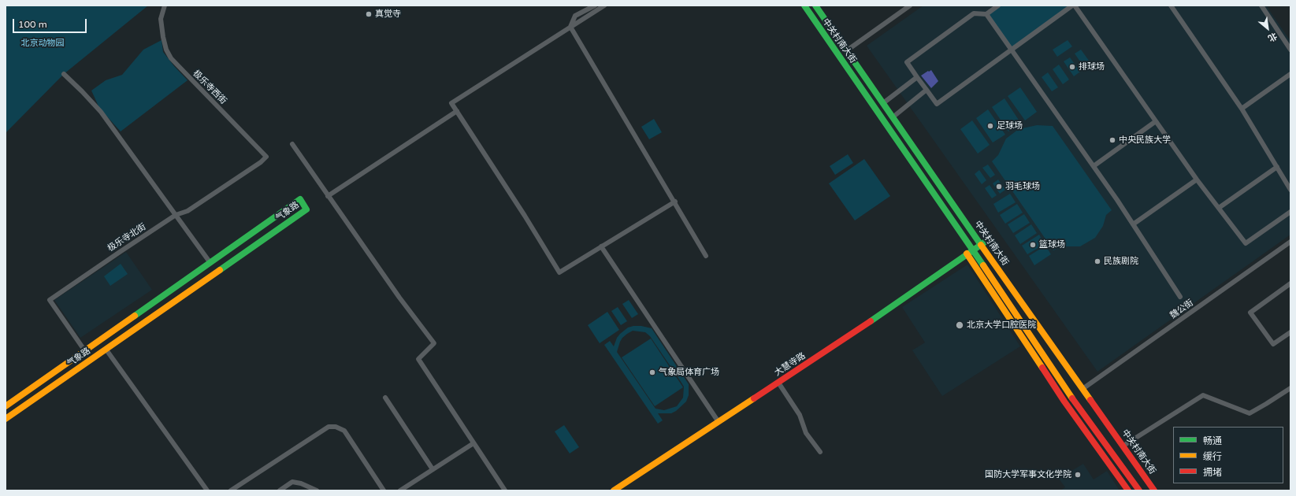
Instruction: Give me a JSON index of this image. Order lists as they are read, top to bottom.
{
  "streets": {
    "street": [
      "中关村南大街",
      "极乐寺西街",
      "气象路",
      "极乐寺北街",
      "魏公街",
      "大慧寺路"
    ]
  },
  "crossings": [
    ["中关村南大街", "魏公街"],
    ["中关村南大街", "大慧寺路"],
    ["极乐寺西街", "极乐寺北街"],
    ["气象路", "极乐寺北街"]
  ],
  "parks": ["北京动物园"],
  "places": [
    "真觉寺",
    "排球场",
    "足球场",
    "中央民族大学",
    "羽毛球场",
    "篮球场",
    "民族剧院",
    "北京大学口腔医院",
    "气象局体育广场",
    "国防大学军事文化学院"
  ],
  "legend": ["畅通", "缓行", "拥堵"],
  "scale_bar": "100 m",
  "north": "bottom right"
}
